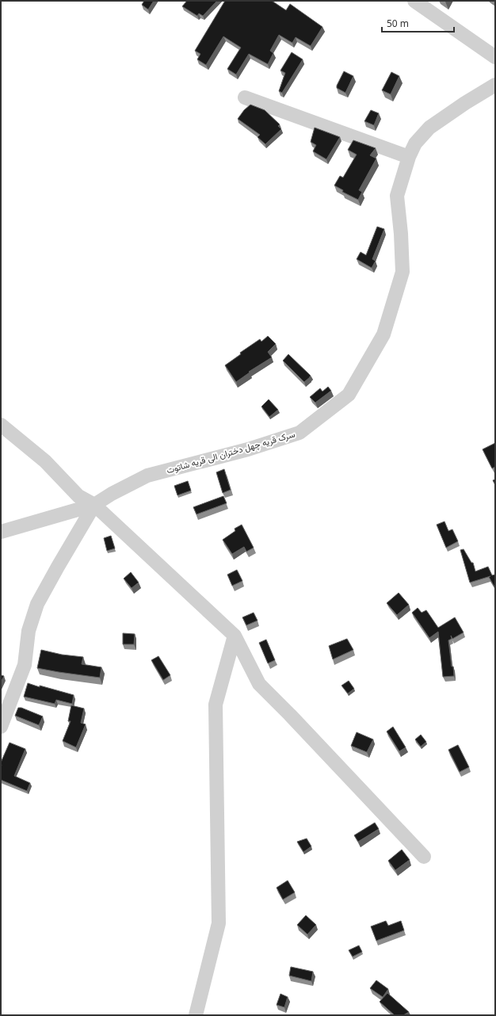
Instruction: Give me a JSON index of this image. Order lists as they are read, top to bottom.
{
  "streets": {
    "street": ["سرک قریه چهل دختران الی قریه شاتوت"]
  },
  "scale_bar": "50 m"
}
